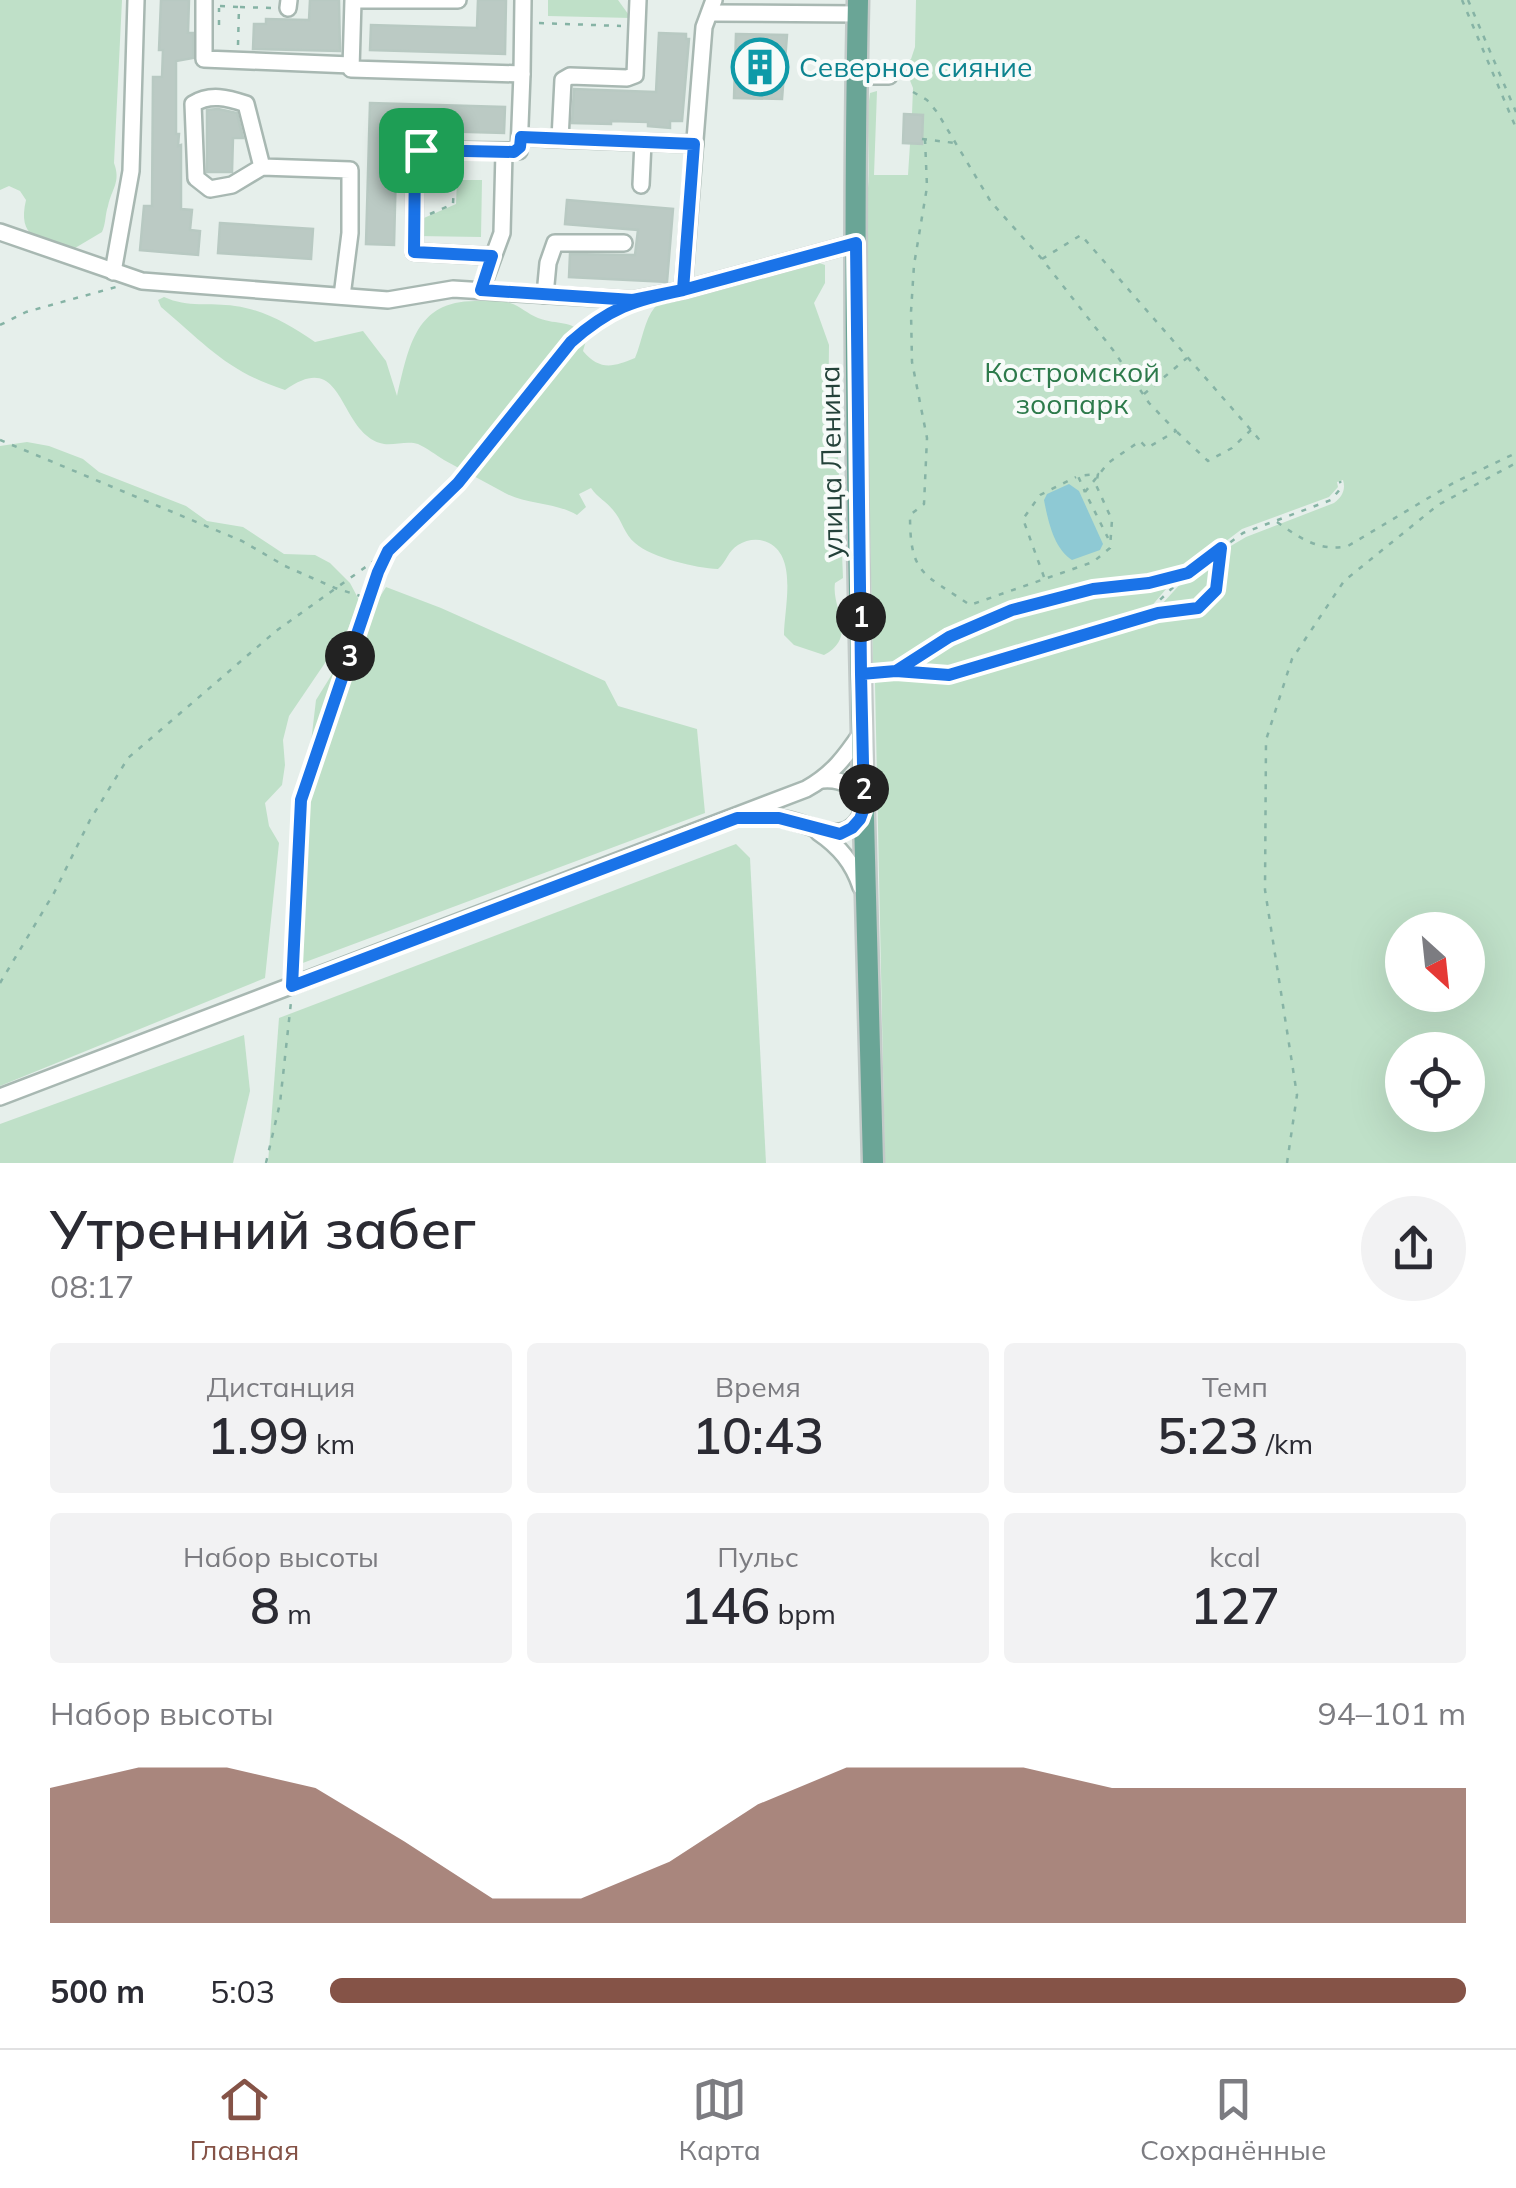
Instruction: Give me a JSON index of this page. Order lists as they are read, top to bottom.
{
  "streets": {
    "main road": ["улица Ленина"]
  },
  "parks": ["Костромской зоопарк"],
  "places": {
    "building": ["Северное сияние"]
  },
  "north": "bottom right",
  "page": {
    "pins": ["1", "3", "2"],
    "heading": ["Утренний забег", "08:17"],
    "stats": [
      ["Дистанция", "1.99 km"],
      ["Время", "10:43"],
      ["Темп", "5:23 /km"],
      ["Набор высоты", "8 m"],
      ["Пульс", "146 bpm"],
      ["kcal", "127"]
    ],
    "chart": ["Набор высоты", "94–101 m"],
    "list": [
      {
        "name": "500 m",
        "note": "5:03"
      }
    ],
    "tabs": ["Главная", "Карта", "Сохранённые"]
  }
}
